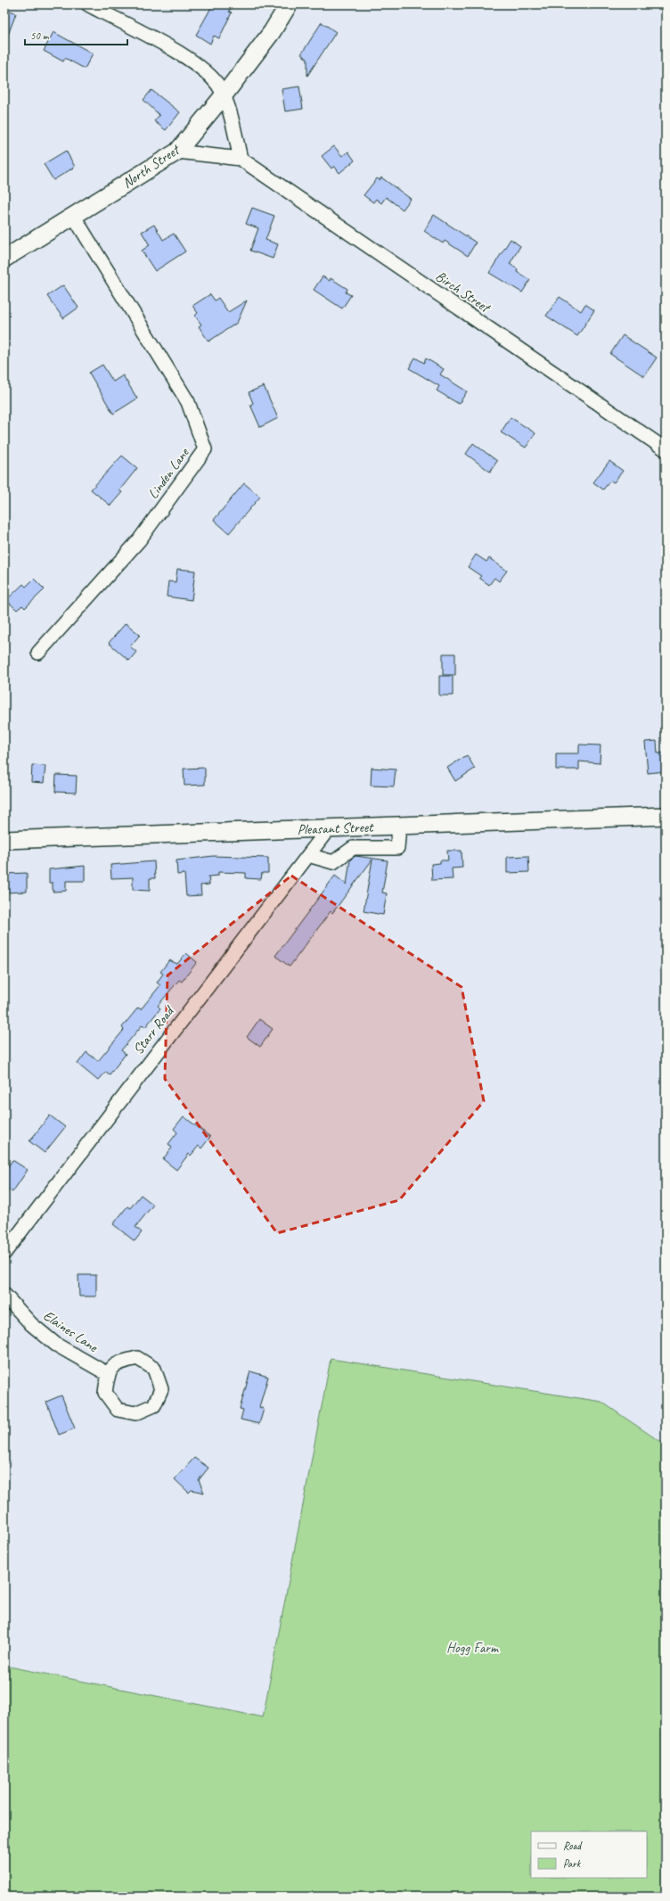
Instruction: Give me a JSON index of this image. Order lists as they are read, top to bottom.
{
  "streets": {
    "main road": ["North Street", "Pleasant Street"],
    "street": [
      "Birch Street",
      "Linden Lane",
      "Starr Road",
      "Elaines Lane"
    ]
  },
  "crossings": [
    ["North Street", "Birch Street"],
    ["North Street", "Linden Lane"],
    ["Pleasant Street", "Starr Road"]
  ],
  "parks": ["Hogg Farm"],
  "legend": ["Road", "Park"],
  "scale_bar": "50 m"
}
